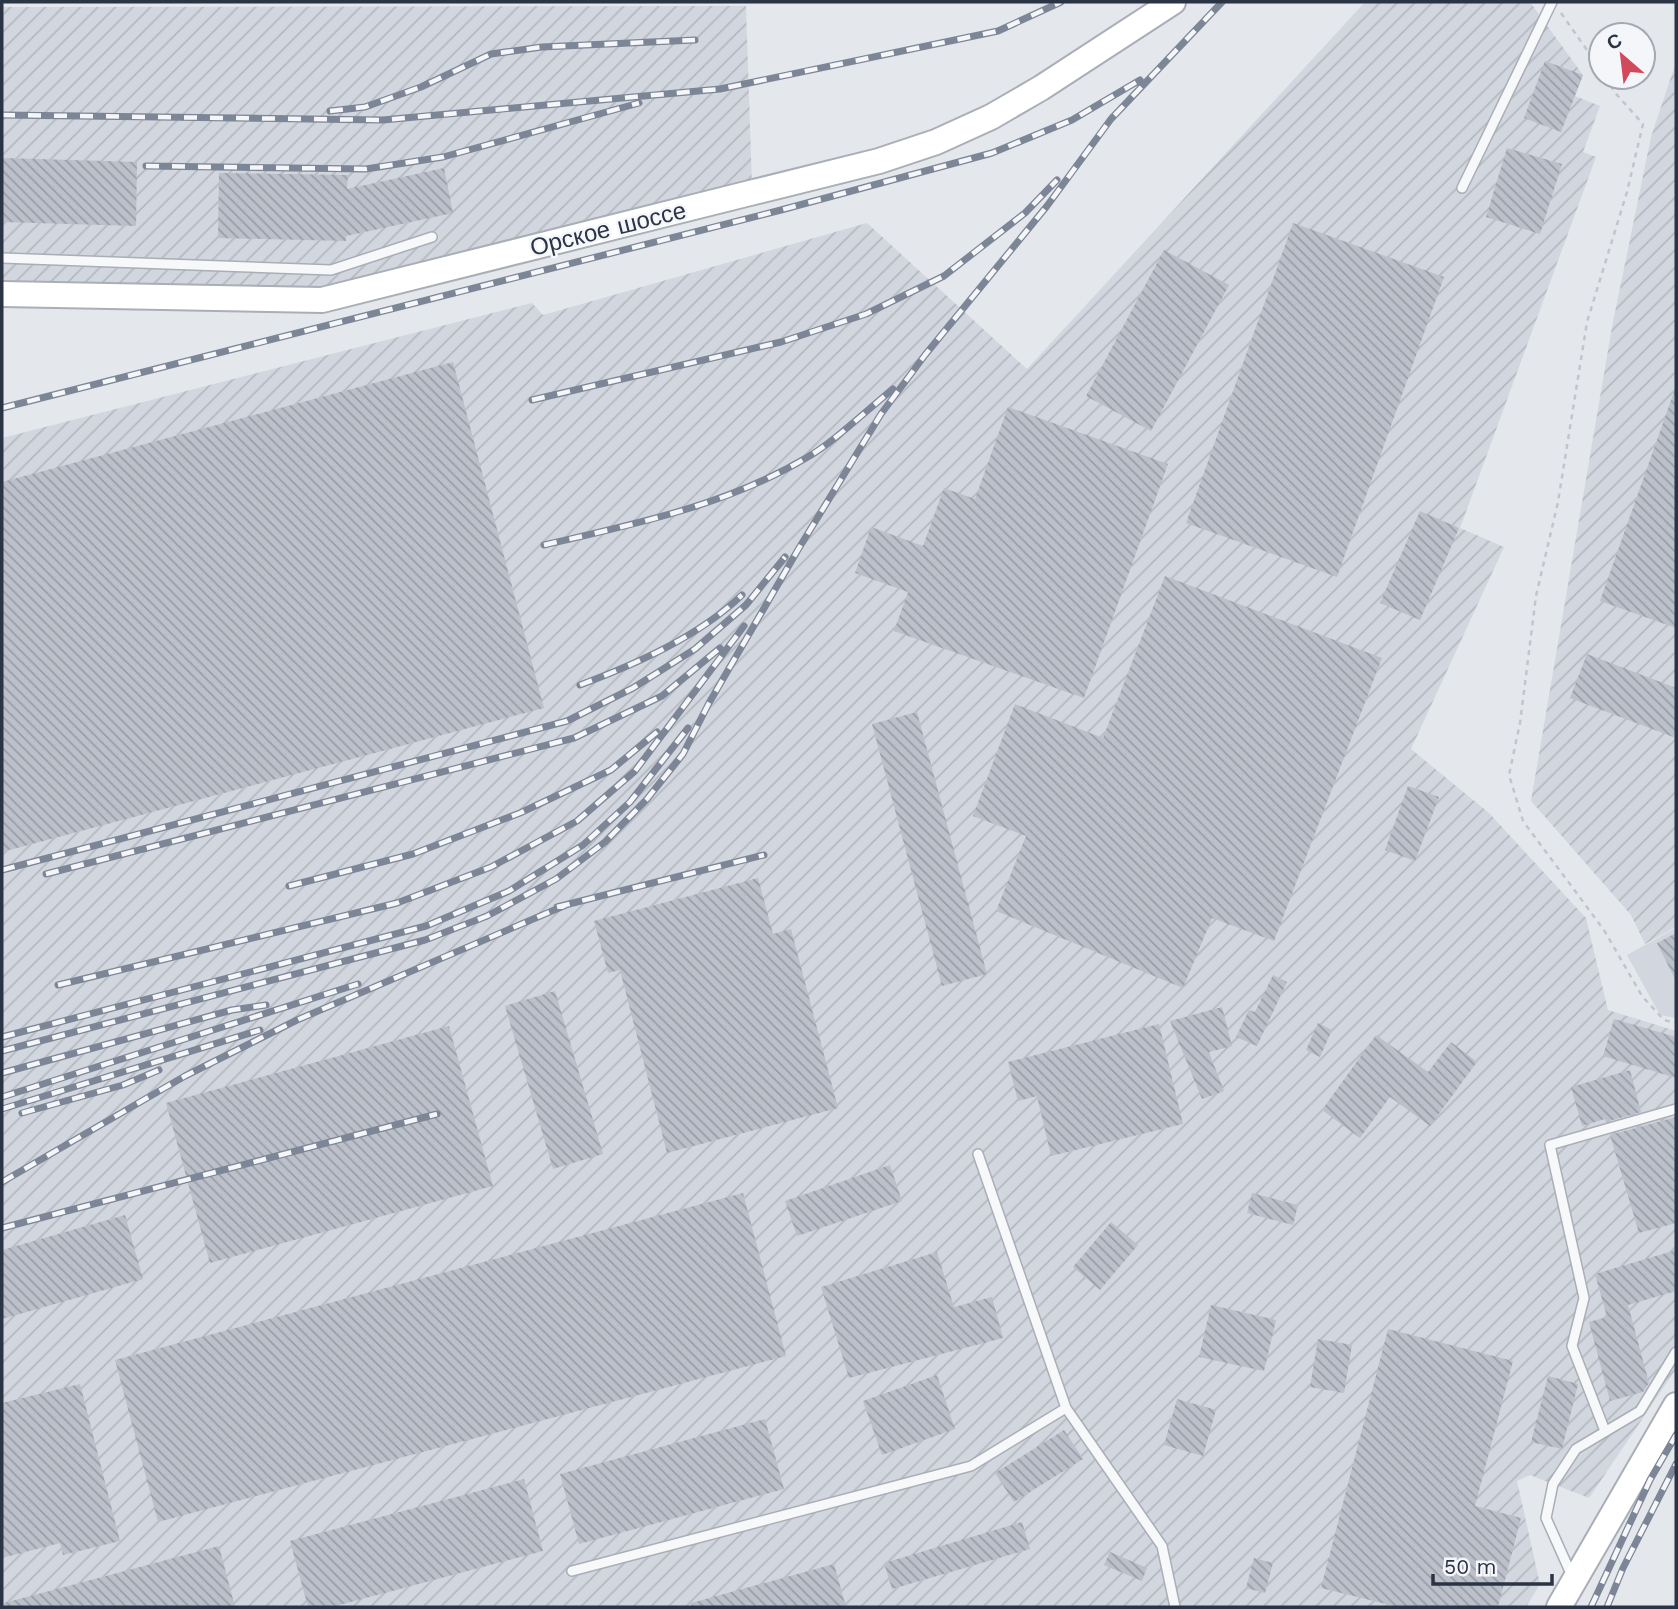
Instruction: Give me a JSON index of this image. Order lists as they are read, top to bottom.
{
  "streets": {
    "street": ["Орское шоссе"]
  },
  "scale_bar": "50 m",
  "north": "top left"
}
